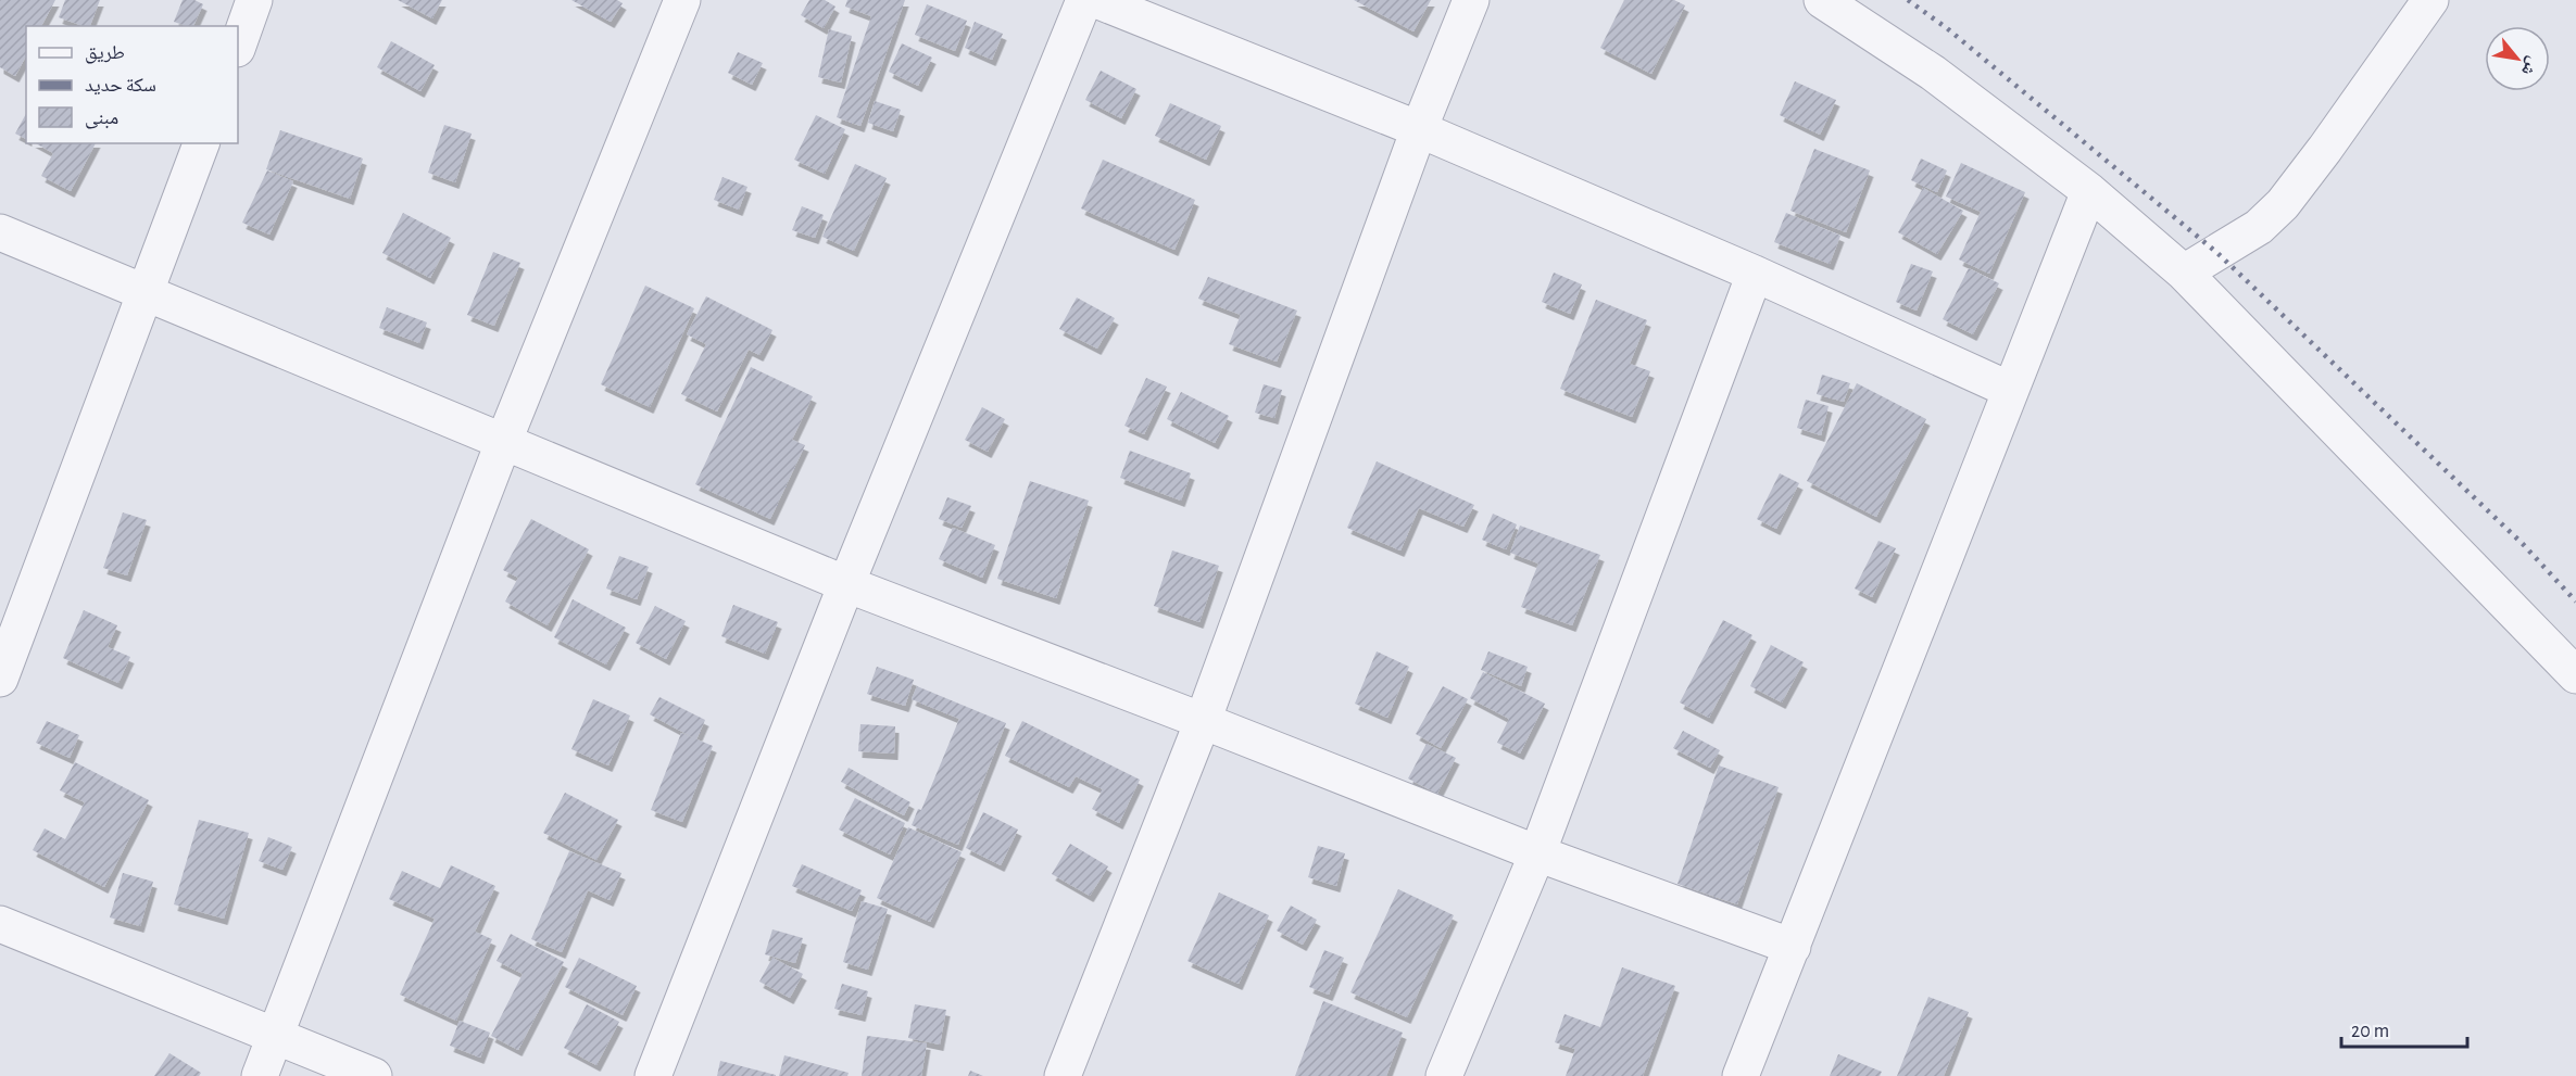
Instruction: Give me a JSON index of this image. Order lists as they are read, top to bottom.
{
  "legend": ["طريق", "سكة حديد", "مبنى"],
  "scale_bar": "20 m",
  "north": "bottom right"
}
